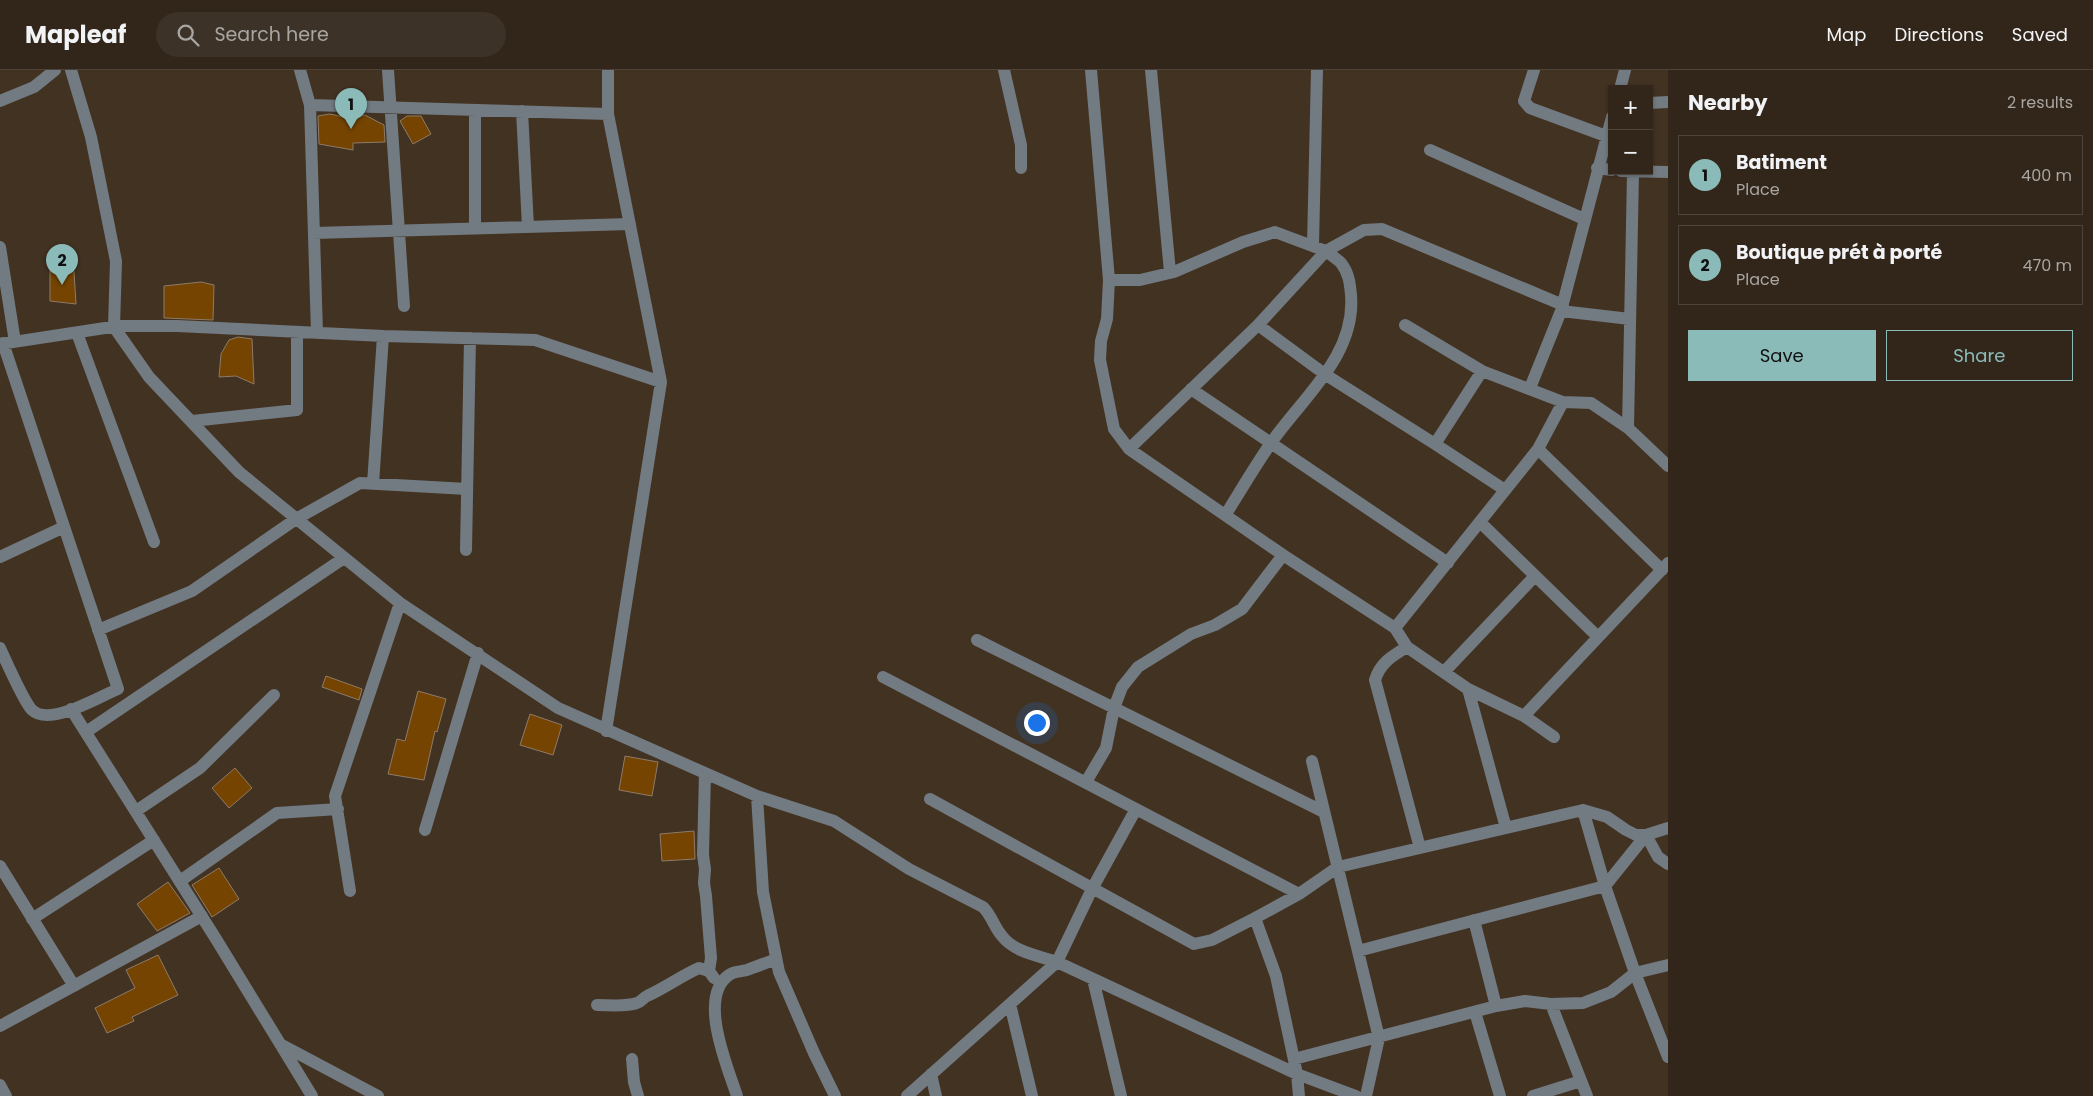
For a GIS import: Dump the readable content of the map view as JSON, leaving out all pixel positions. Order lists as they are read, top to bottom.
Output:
{
  "page": {
    "header": "Mapleaf",
    "search": "Search here",
    "nav": ["Map", "Directions", "Saved"],
    "heading": ["Nearby", "2 results"],
    "map_buttons": ["+", "−"],
    "pins": ["1", "2"],
    "list": [
      {
        "mark": "1",
        "name": "Batiment",
        "note": "Place",
        "value": "400 m"
      },
      {
        "mark": "2",
        "name": "Boutique prét à porté",
        "note": "Place",
        "value": "470 m"
      }
    ],
    "buttons": ["Save", "Share"]
  }
}
